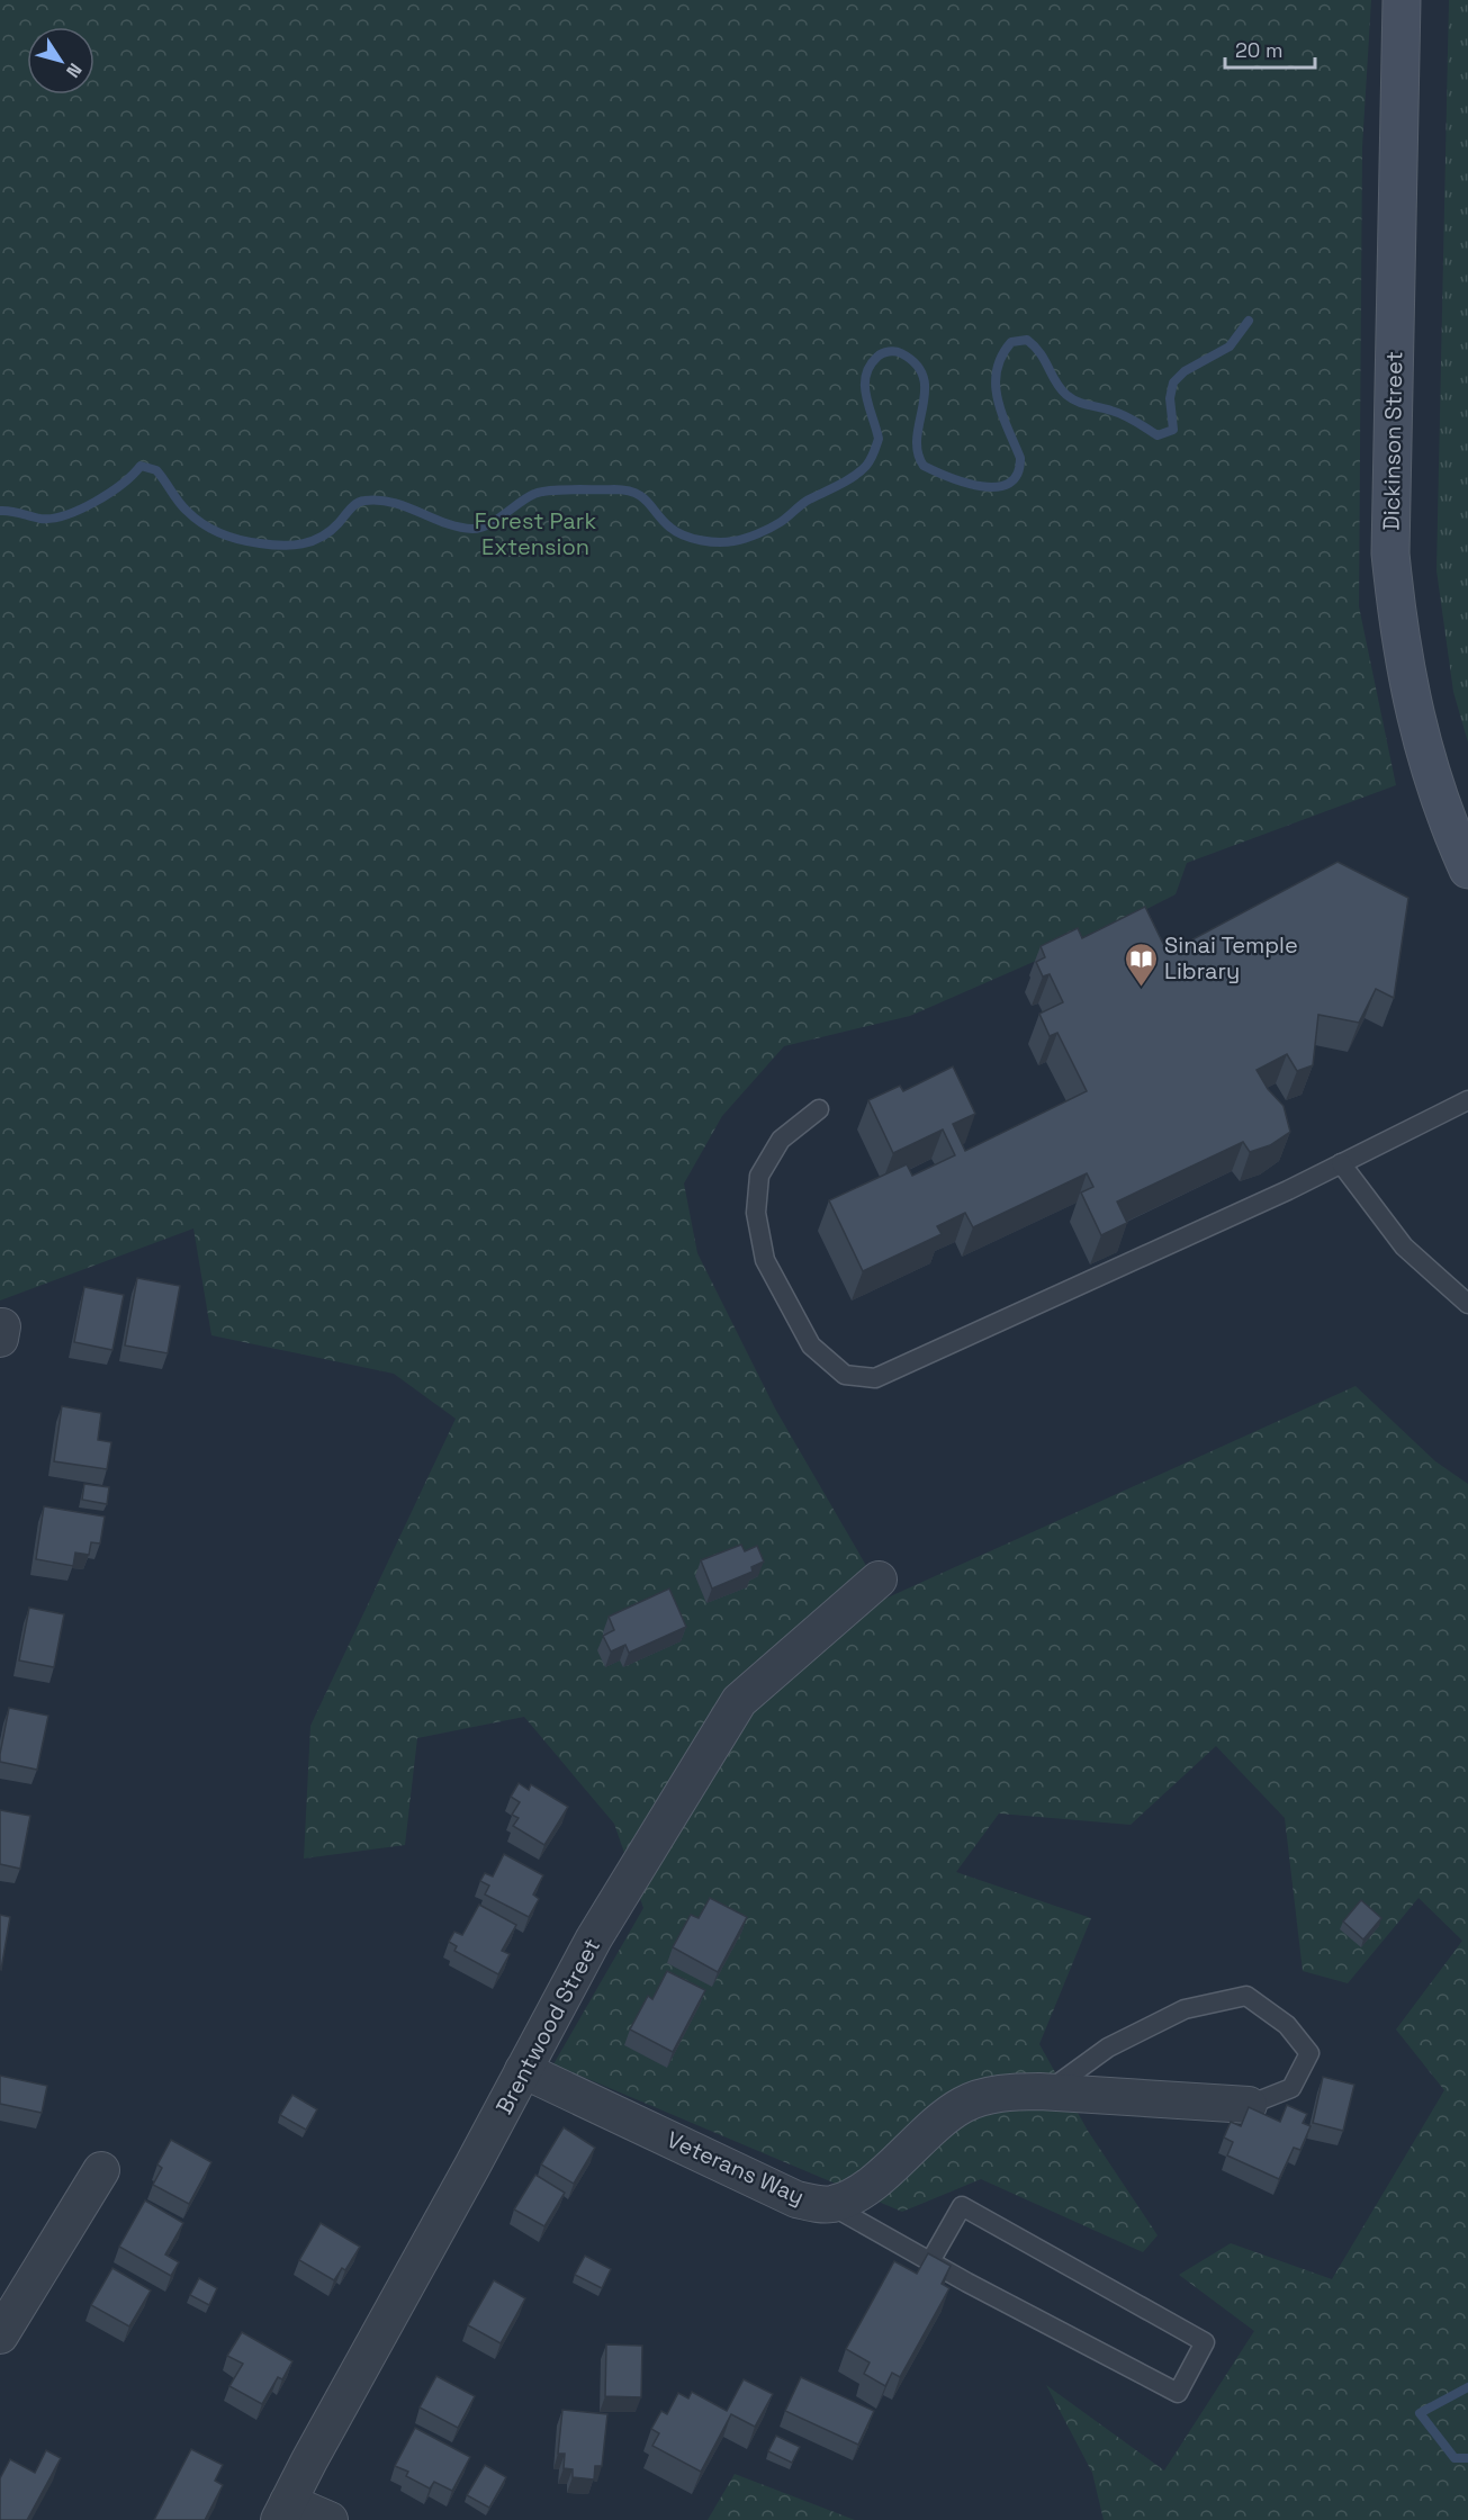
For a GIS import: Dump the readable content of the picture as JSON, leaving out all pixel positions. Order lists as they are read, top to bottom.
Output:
{
  "streets": {
    "main road": ["Dickinson Street"],
    "street": ["Brentwood Street", "Veterans Way"]
  },
  "crossings": [
    ["Brentwood Street", "Veterans Way"]
  ],
  "parks": ["Forest Park Extension"],
  "places": {
    "library": ["Sinai Temple Library"]
  },
  "scale_bar": "20 m",
  "north": "bottom right"
}
